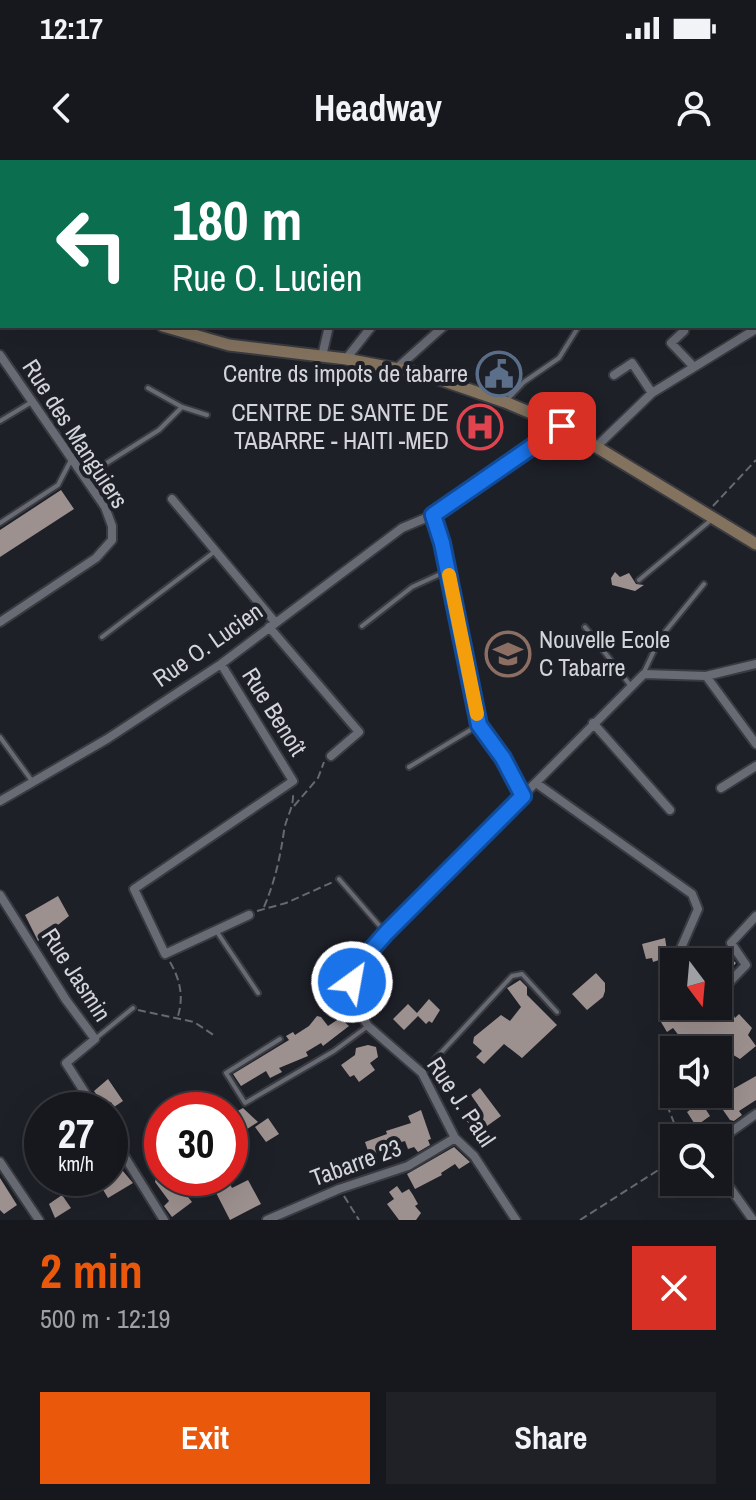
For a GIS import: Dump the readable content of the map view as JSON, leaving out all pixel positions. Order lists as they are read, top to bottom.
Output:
{
  "streets": {
    "street": [
      "Rue des Manguiers",
      "Rue O. Lucien",
      "Rue Benoît",
      "Rue Jasmin",
      "Rue J. Paul",
      "Tabarre 23"
    ]
  },
  "crossings": [
    ["Rue O. Lucien", "Rue Benoît"],
    ["Rue J. Paul", "Tabarre 23"]
  ],
  "places": {
    "public building": ["Centre ds impots de tabarre"],
    "hospital": ["CENTRE DE SANTE DE TABARRE - HAITI -MED"],
    "school or university": ["Nouvelle Ecole C Tabarre"]
  },
  "north": "bottom",
  "page": {
    "status": "12:17",
    "header": "Headway",
    "turn": ["180 m", "Rue O. Lucien"],
    "speed": "27 km/h",
    "limit": "30",
    "heading": ["2 min", "500 m · 12:19"],
    "buttons": ["Exit", "Share"]
  }
}
